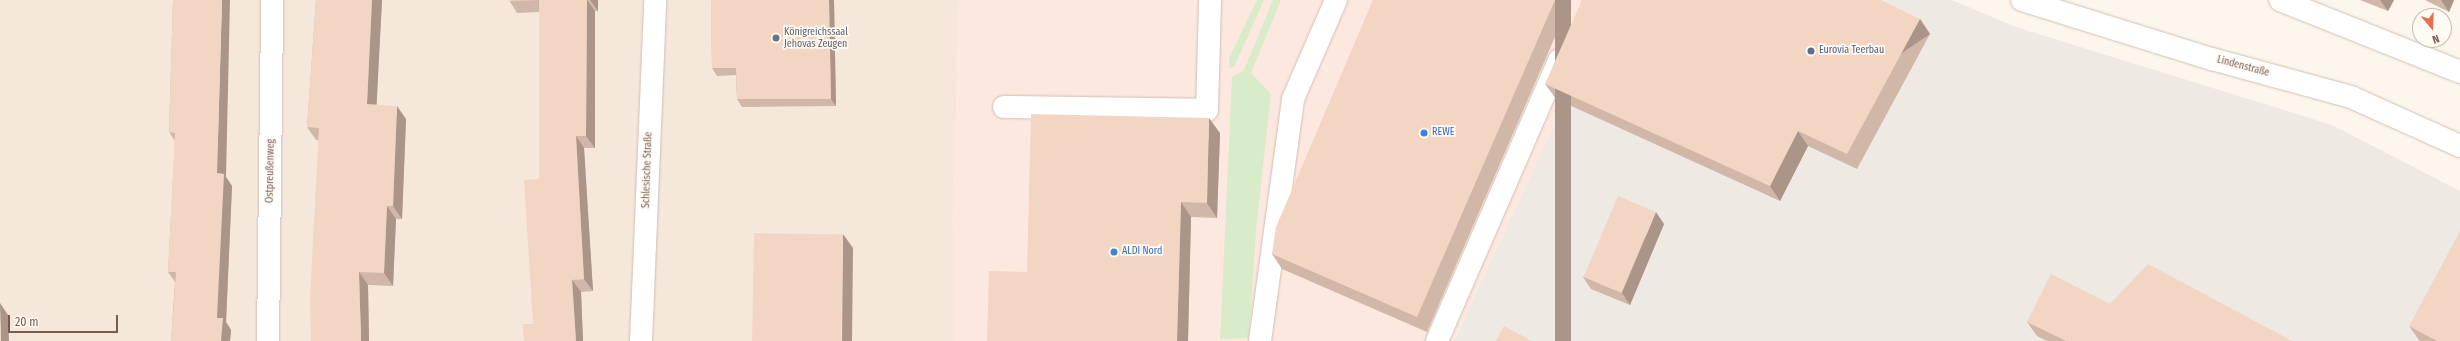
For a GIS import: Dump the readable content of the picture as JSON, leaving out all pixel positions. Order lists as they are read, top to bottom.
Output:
{
  "streets": {
    "street": ["Lindenstraße", "Schlesische Straße", "Ostpreußenweg"]
  },
  "places": [
    "Königreichssaal Jehovas Zeugen",
    "Eurovia Teerbau",
    "REWE",
    "ALDI Nord"
  ],
  "scale_bar": "20 m",
  "north": "bottom"
}
